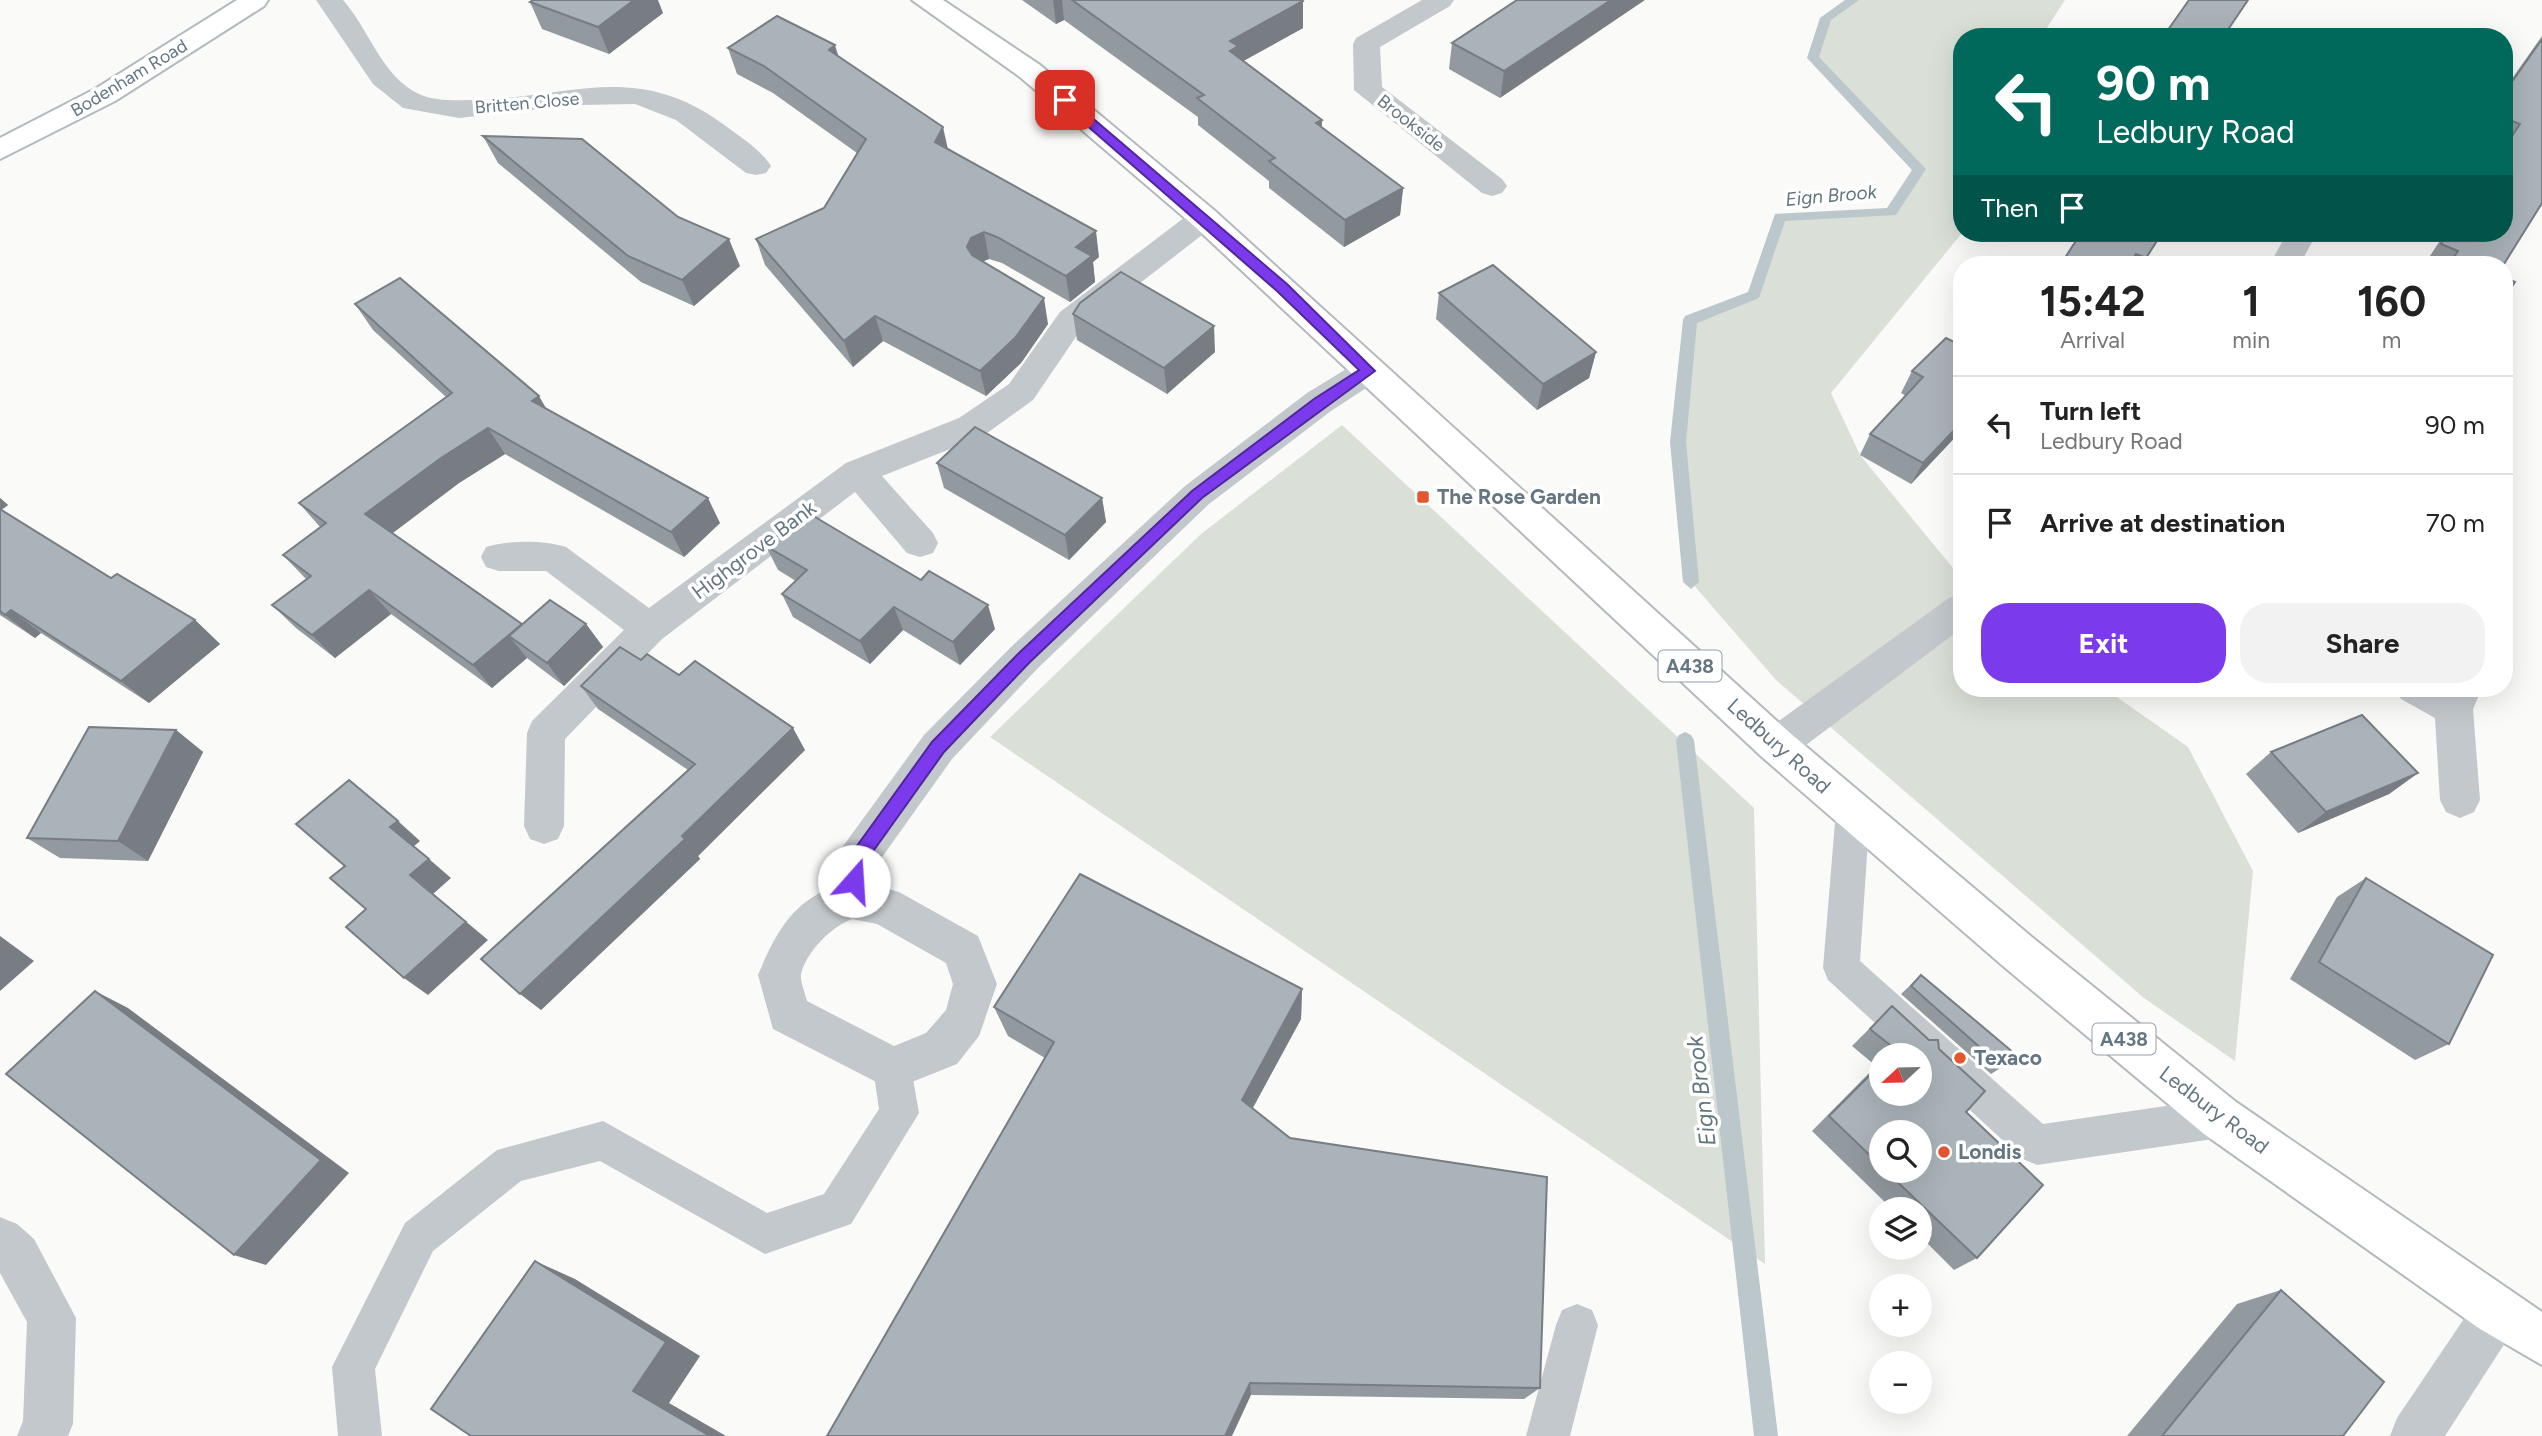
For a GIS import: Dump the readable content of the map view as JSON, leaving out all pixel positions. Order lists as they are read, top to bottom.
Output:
{
  "streets": {
    "main road": ["Bodenham Road", "A438", "Ledbury Road"],
    "street": ["Britten Close", "Brookside", "Highgrove Bank"]
  },
  "crossings": [
    ["Highgrove Bank", "Ledbury Road"]
  ],
  "water": ["Eign Brook"],
  "places": {
    "transit": ["The Rose Garden"],
    "other": ["Texaco", "Londis"]
  },
  "north": "left",
  "page": {
    "turn": ["90 m", "Ledbury Road"],
    "then": "Then",
    "eta": [
      "15:42",
      "Arrival",
      "1",
      "min",
      "160",
      "m"
    ],
    "list": [
      {
        "name": "Turn left",
        "note": "Ledbury Road",
        "value": "90 m"
      },
      {
        "name": "Arrive at destination",
        "value": "70 m"
      }
    ],
    "buttons": ["Exit", "Share"],
    "map_buttons": ["+", "−"]
  }
}
